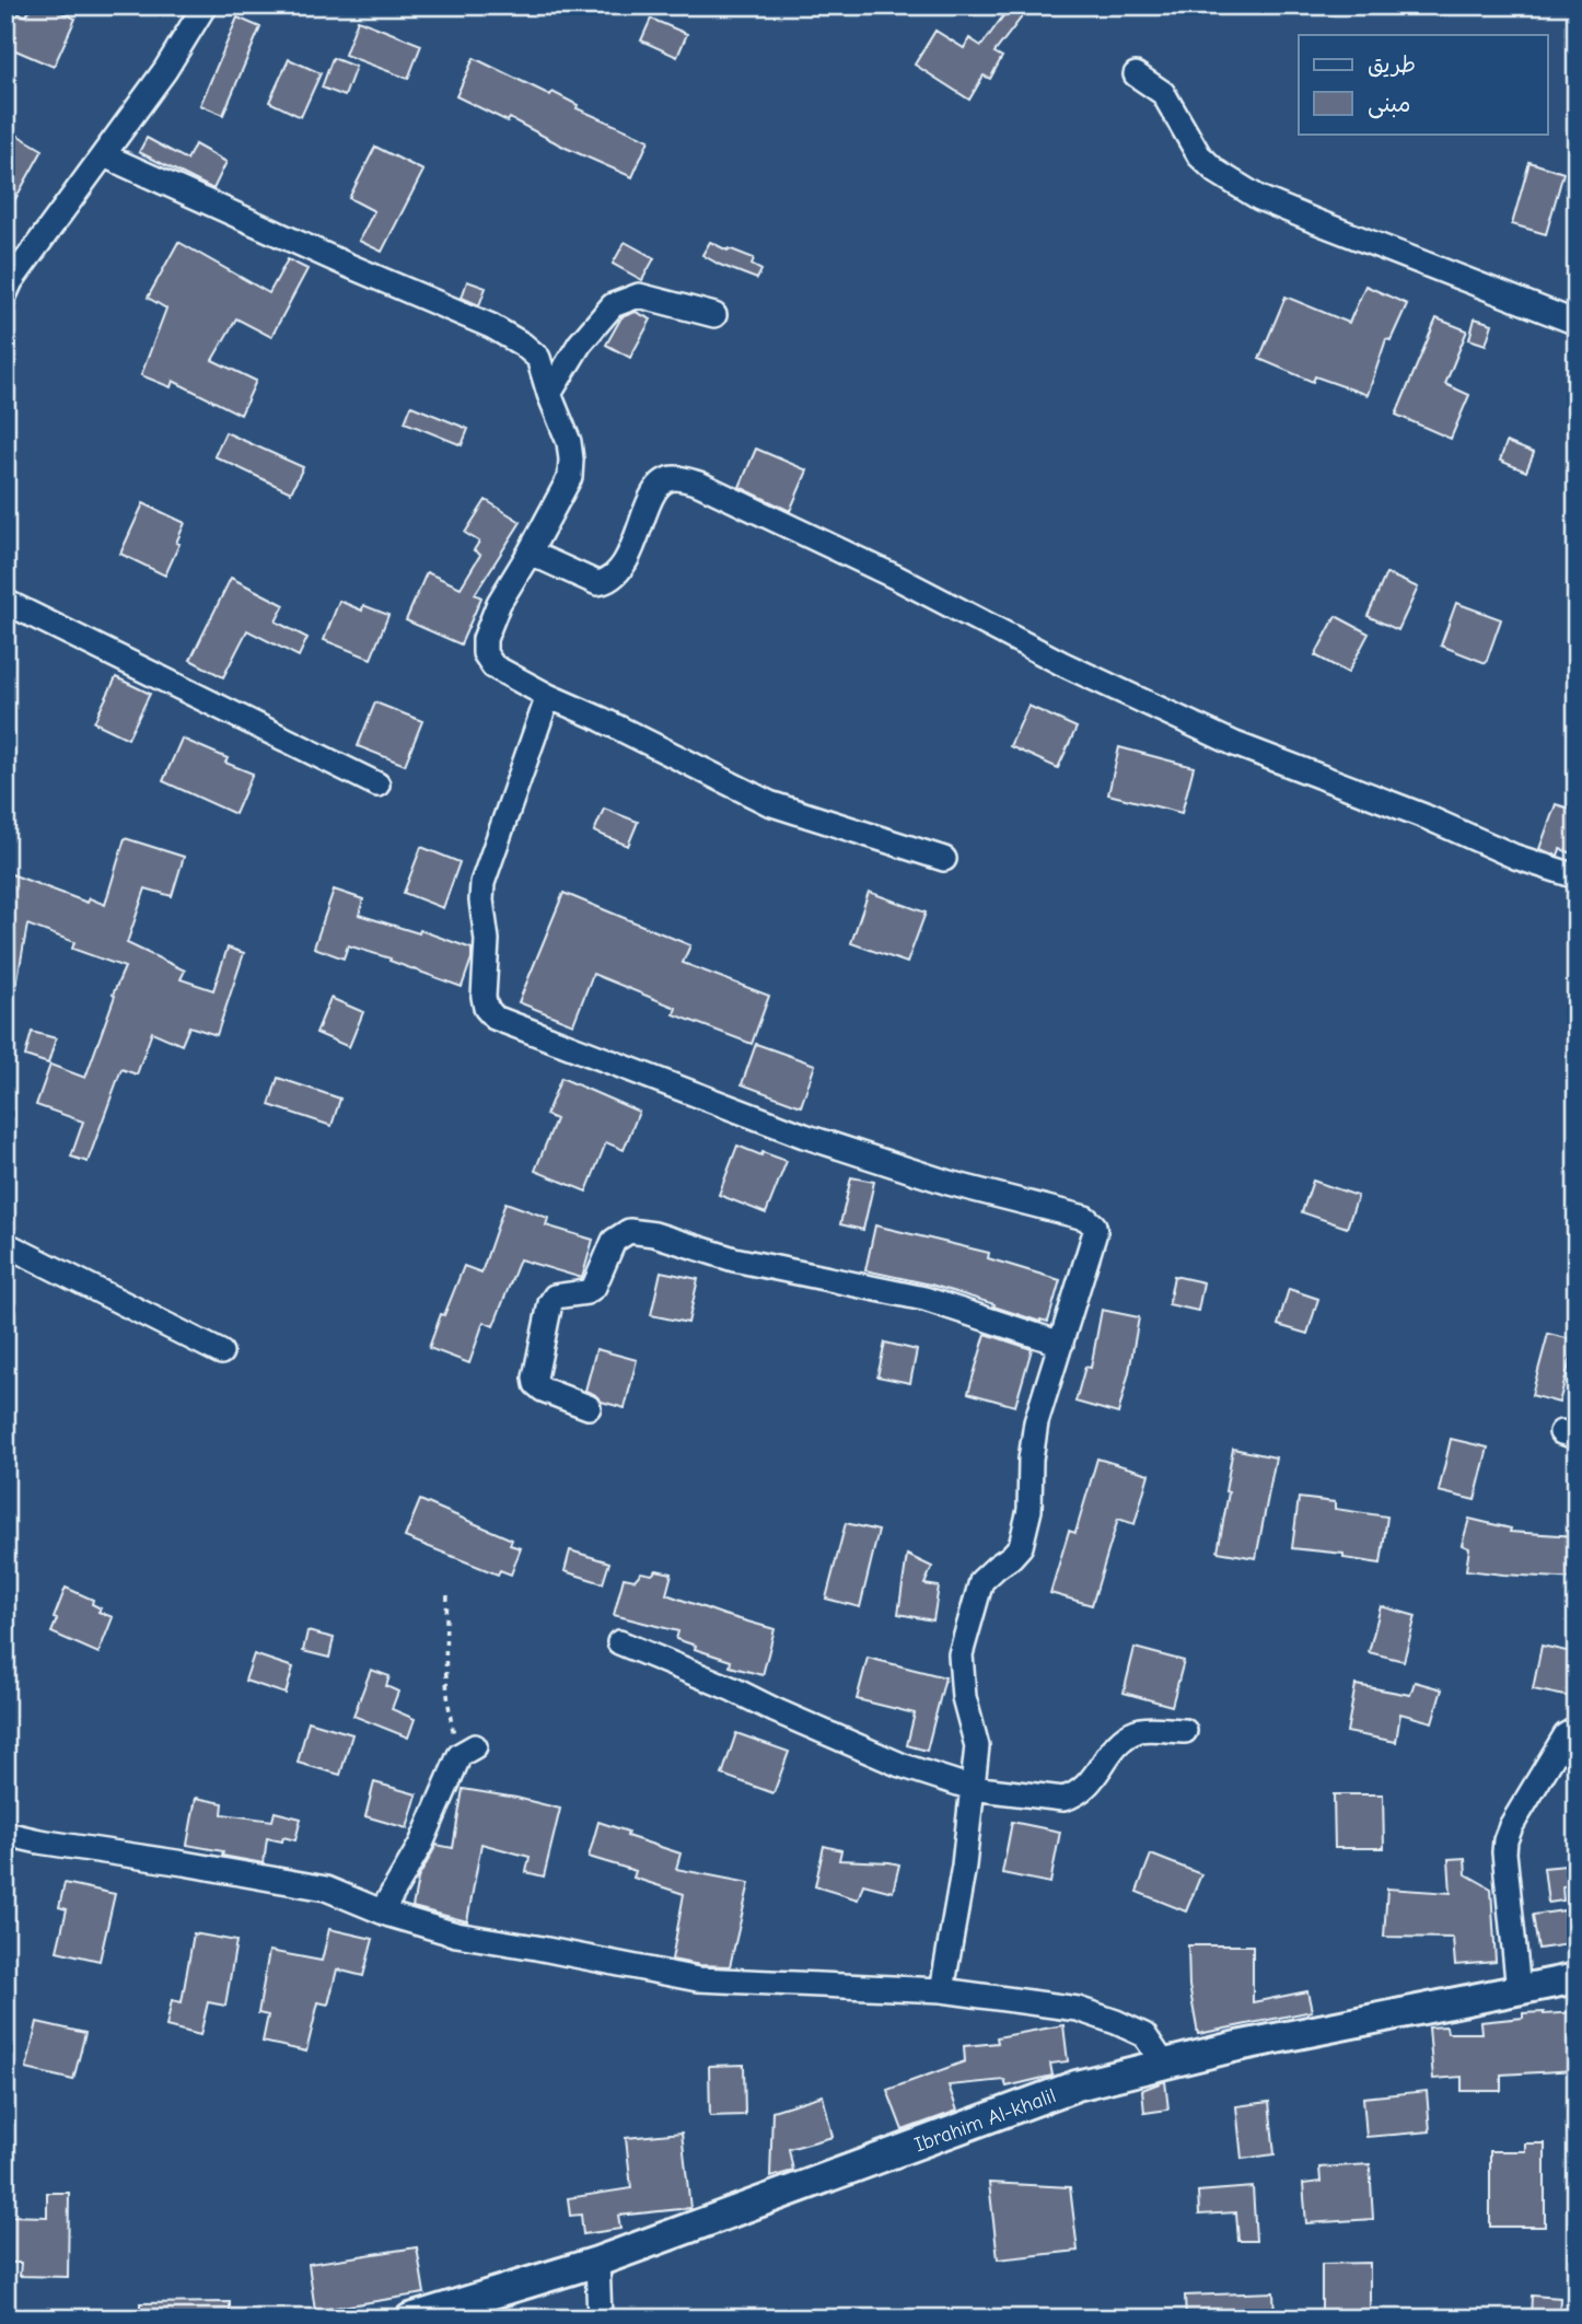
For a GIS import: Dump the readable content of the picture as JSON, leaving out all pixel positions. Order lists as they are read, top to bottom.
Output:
{
  "streets": {
    "street": ["Ibrahim Al-khalil"]
  },
  "legend": ["طريق", "مبنى"]
}
